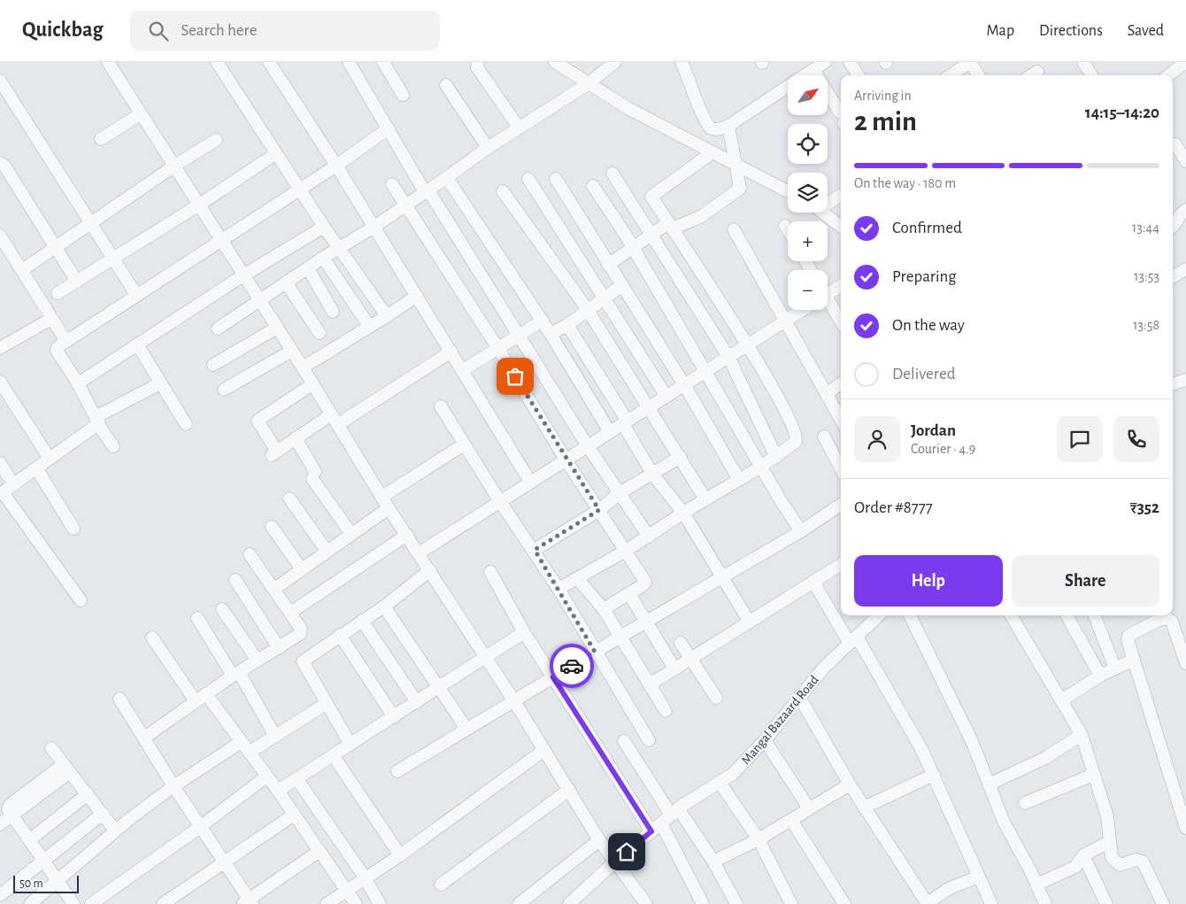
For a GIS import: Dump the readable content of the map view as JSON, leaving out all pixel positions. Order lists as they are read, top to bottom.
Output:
{
  "streets": {
    "street": ["Mangal Bazaard Road"]
  },
  "scale_bar": "50 m",
  "north": "top right",
  "page": {
    "header": "Quickbag",
    "search": "Search here",
    "nav": ["Map", "Directions", "Saved"],
    "map_buttons": ["+", "−"],
    "heading": ["2 min", "Arriving in", "14:15–14:20"],
    "panel": [
      "Jordan",
      "Courier · 4.9",
      "Order #8777",
      "₹352"
    ],
    "bar": "On the way · 180 m",
    "list": [
      ["Confirmed", "13:44"],
      ["Preparing", "13:53"],
      ["On the way", "13:58"],
      "Delivered"
    ],
    "buttons": ["Help", "Share"],
    "scale": "50 m"
  }
}
